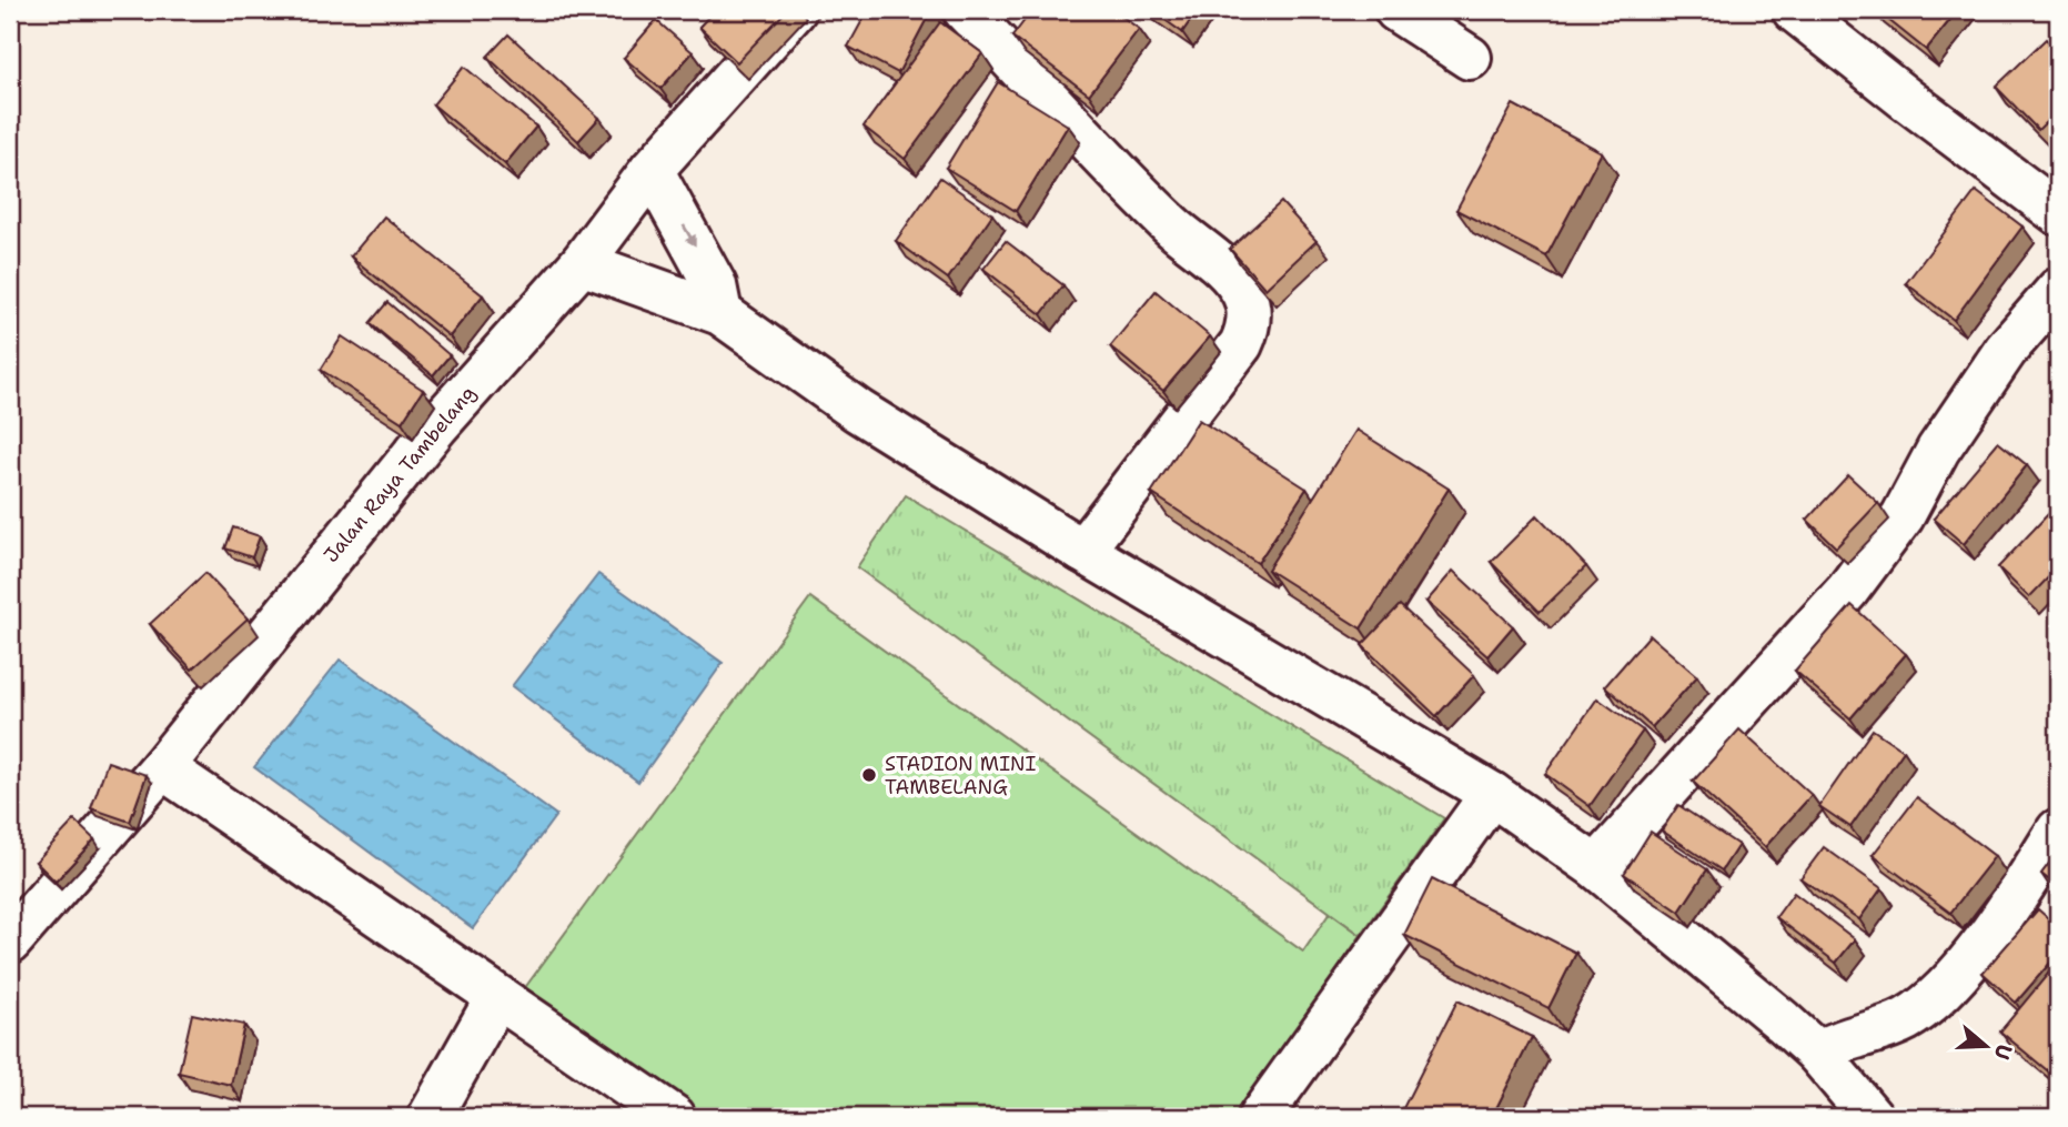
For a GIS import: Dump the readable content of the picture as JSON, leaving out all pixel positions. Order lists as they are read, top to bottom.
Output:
{
  "streets": {
    "street": ["Jalan Raya Tambelang"]
  },
  "places": ["STADION MINI TAMBELANG"],
  "north": "right"
}
